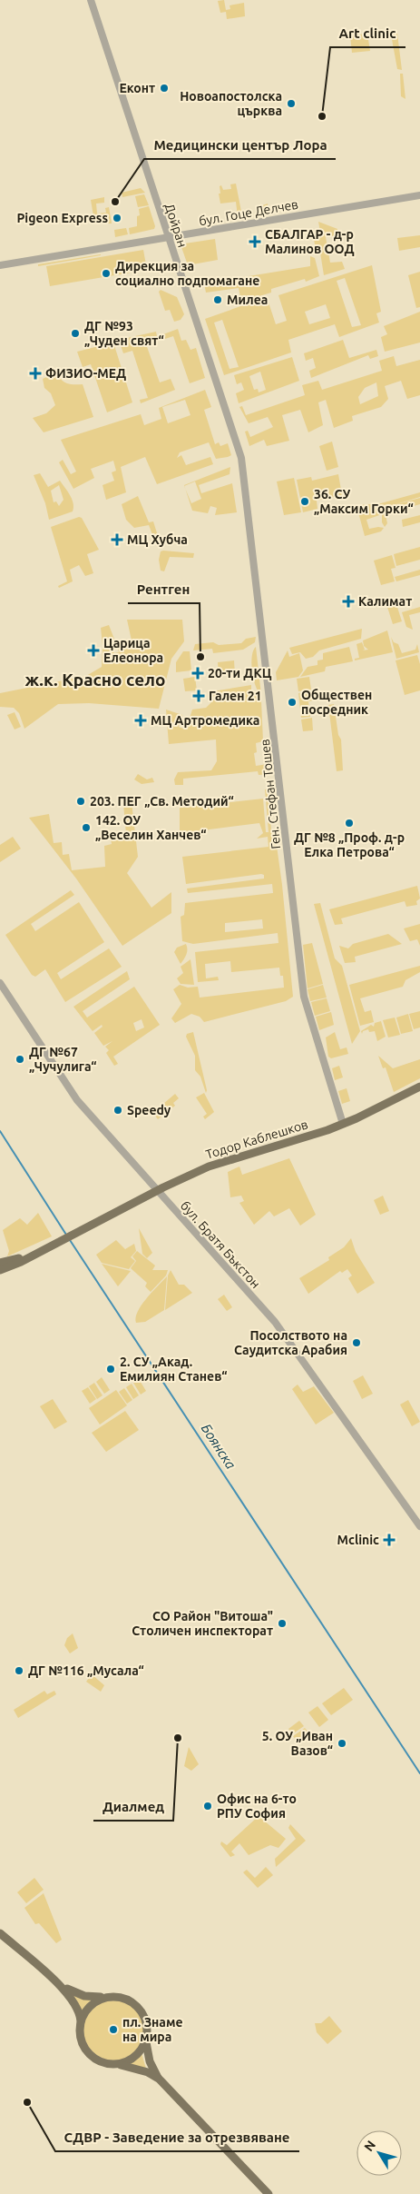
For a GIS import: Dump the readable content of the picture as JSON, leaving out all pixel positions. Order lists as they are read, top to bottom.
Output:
{
  "streets": {
    "main road": ["Тодор Каблешков"],
    "street": [
      "бул. Гоце Делчев",
      "Дойран",
      "Ген. Стефан Тошев",
      "бул. Братя Бъкстон"
    ]
  },
  "crossings": [
    ["бул. Гоце Делчев", "Дойран"],
    ["Дойран", "Ген. Стефан Тошев"],
    ["Ген. Стефан Тошев", "Тодор Каблешков"],
    ["Тодор Каблешков", "бул. Братя Бъкстон"]
  ],
  "districts": ["ж.к. Красно село"],
  "water": ["Боянска"],
  "places": {
    "other": [
      "Еконт",
      "Новоапостолска църква",
      "Art clinic",
      "Медицински център Лора",
      "Pigeon Express",
      "Дирекция за социално подпомагане",
      "Милеа",
      "ДГ №93 „Чуден свят“",
      "36. СУ „Максим Горки“",
      "Рентген",
      "Обществен посредник",
      "203. ПЕГ „Св. Методий“",
      "ДГ №8 „Проф. д-р Елка Петрова“",
      "142. ОУ „Веселин Ханчев“",
      "ДГ №67 „Чучулига“",
      "Speedy",
      "Посолството на Саудитска Арабия",
      "2. СУ „Акад. Емилиян Станев“",
      "СО Район \"Витоша\" Столичен инспекторат",
      "ДГ №116 „Мусала“",
      "Диалмед",
      "5. ОУ „Иван Вазов“",
      "Офис на 6-то РПУ София",
      "пл. Знаме на мира",
      "СДВР - Заведение за отрезвяване"
    ],
    "health": [
      "СБАЛГАР - д-р Малинов ООД",
      "ФИЗИО-МЕД",
      "МЦ Хубча",
      "Калимат",
      "Царица Елеонора",
      "20-ти ДКЦ",
      "Гален 21",
      "МЦ Артромедика",
      "Mclinic"
    ]
  },
  "north": "top left"
}
